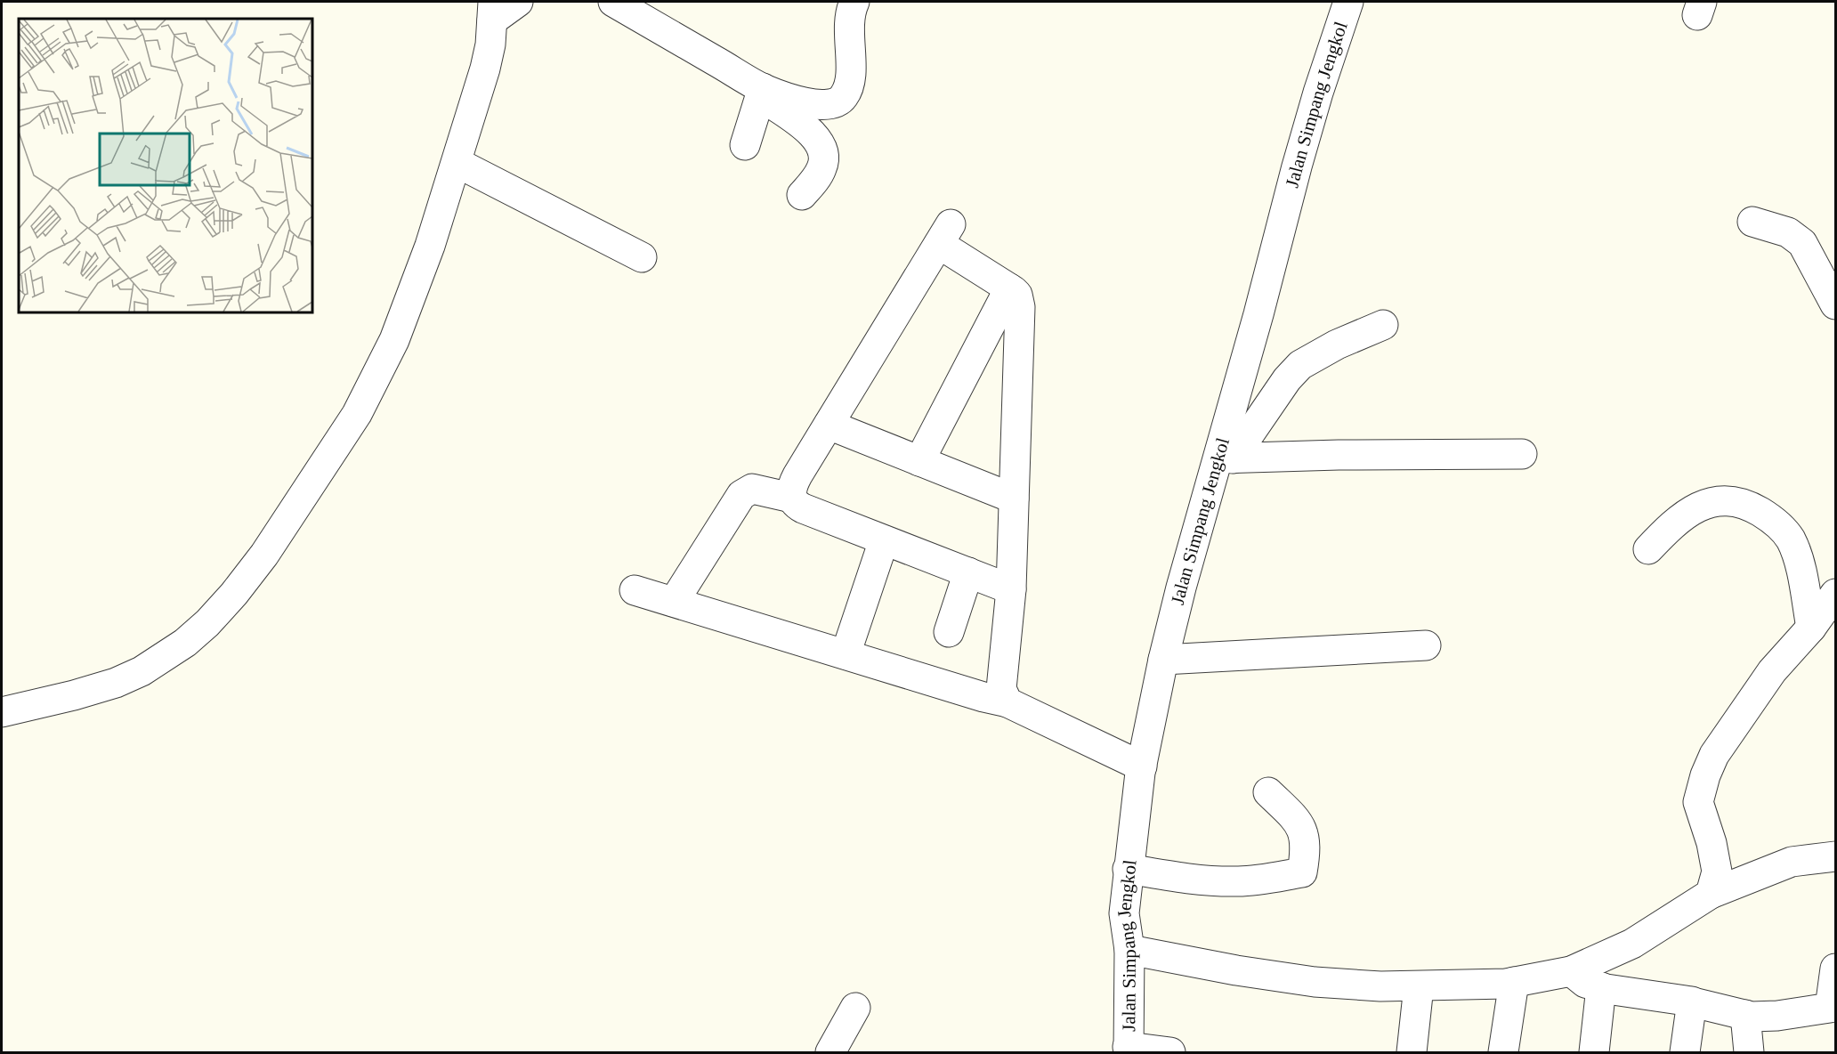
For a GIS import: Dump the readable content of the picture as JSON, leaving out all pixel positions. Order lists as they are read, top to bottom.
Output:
{
  "streets": {
    "street": ["Jalan Simpang Jengkol"]
  }
}
